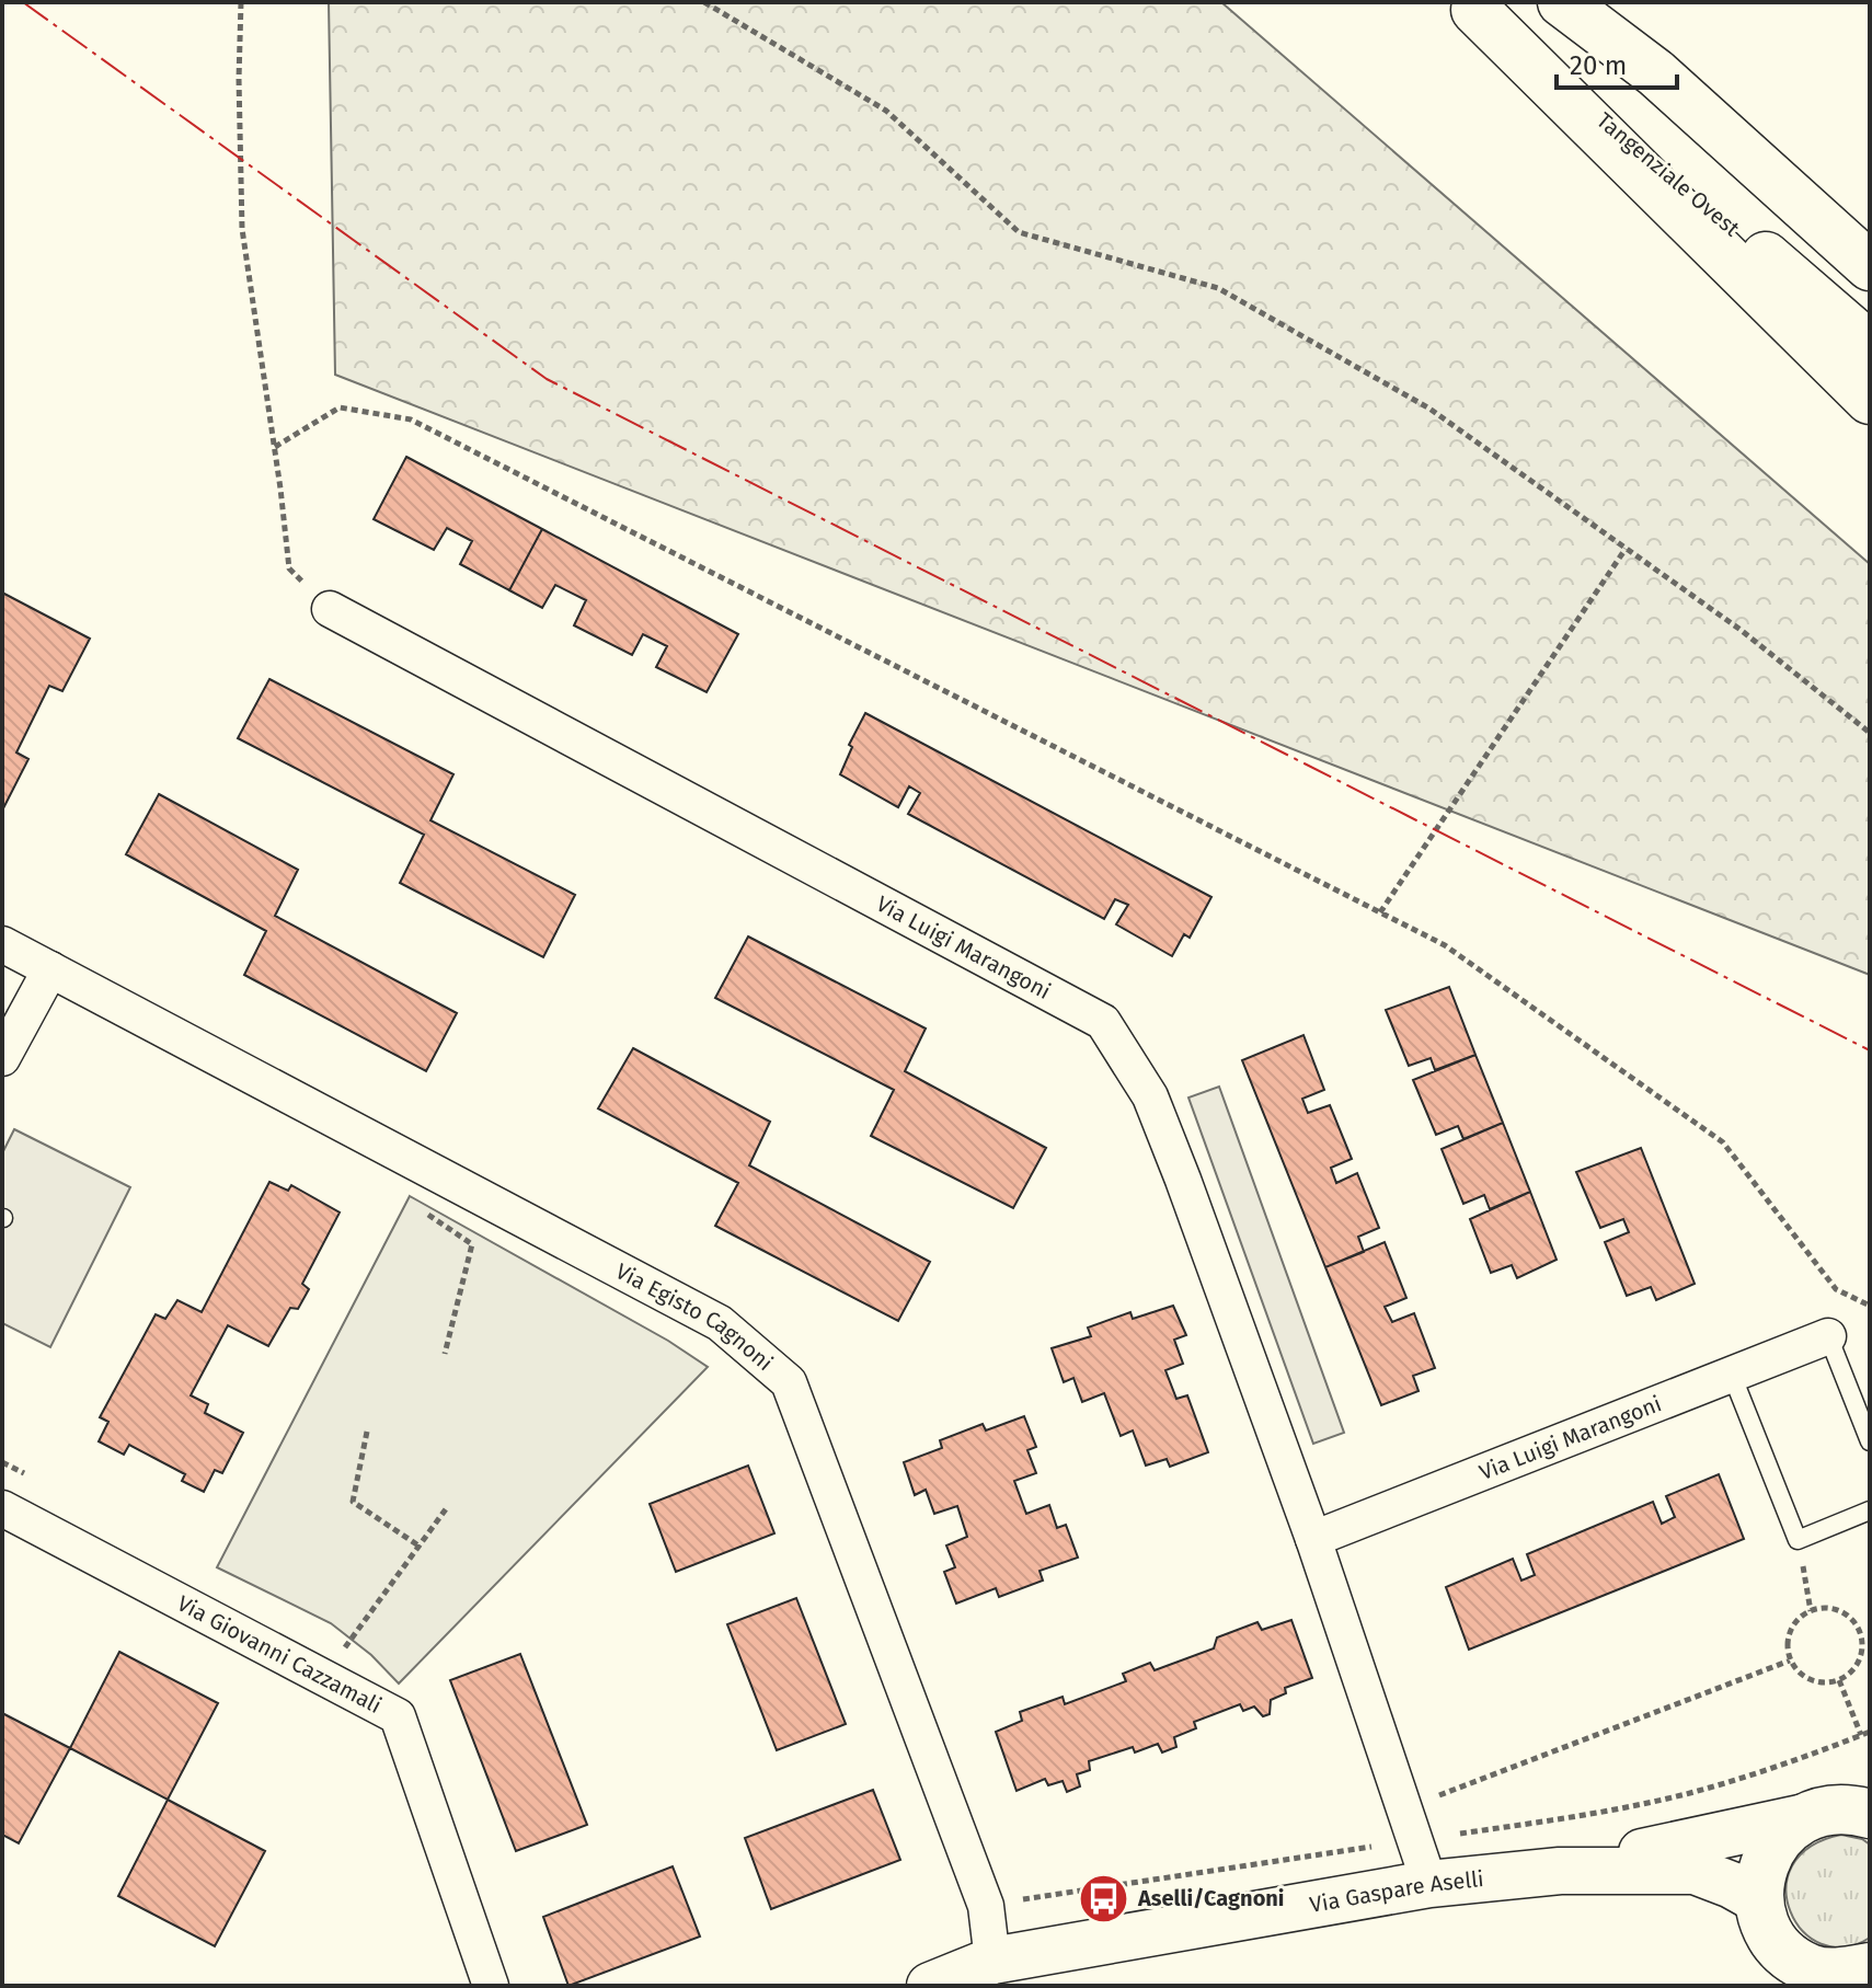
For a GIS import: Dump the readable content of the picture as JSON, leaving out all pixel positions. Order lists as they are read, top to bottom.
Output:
{
  "streets": {
    "main road": ["Tangenziale Ovest"],
    "street": [
      "Via Luigi Marangoni",
      "Via Egisto Cagnoni",
      "Via Giovanni Cazzamali",
      "Via Gaspare Aselli"
    ]
  },
  "crossings": [
    ["Via Luigi Marangoni", "Via Gaspare Aselli"],
    ["Via Egisto Cagnoni", "Via Gaspare Aselli"]
  ],
  "places": {
    "bus stop": ["Aselli/Cagnoni"]
  },
  "scale_bar": "20 m"
}
